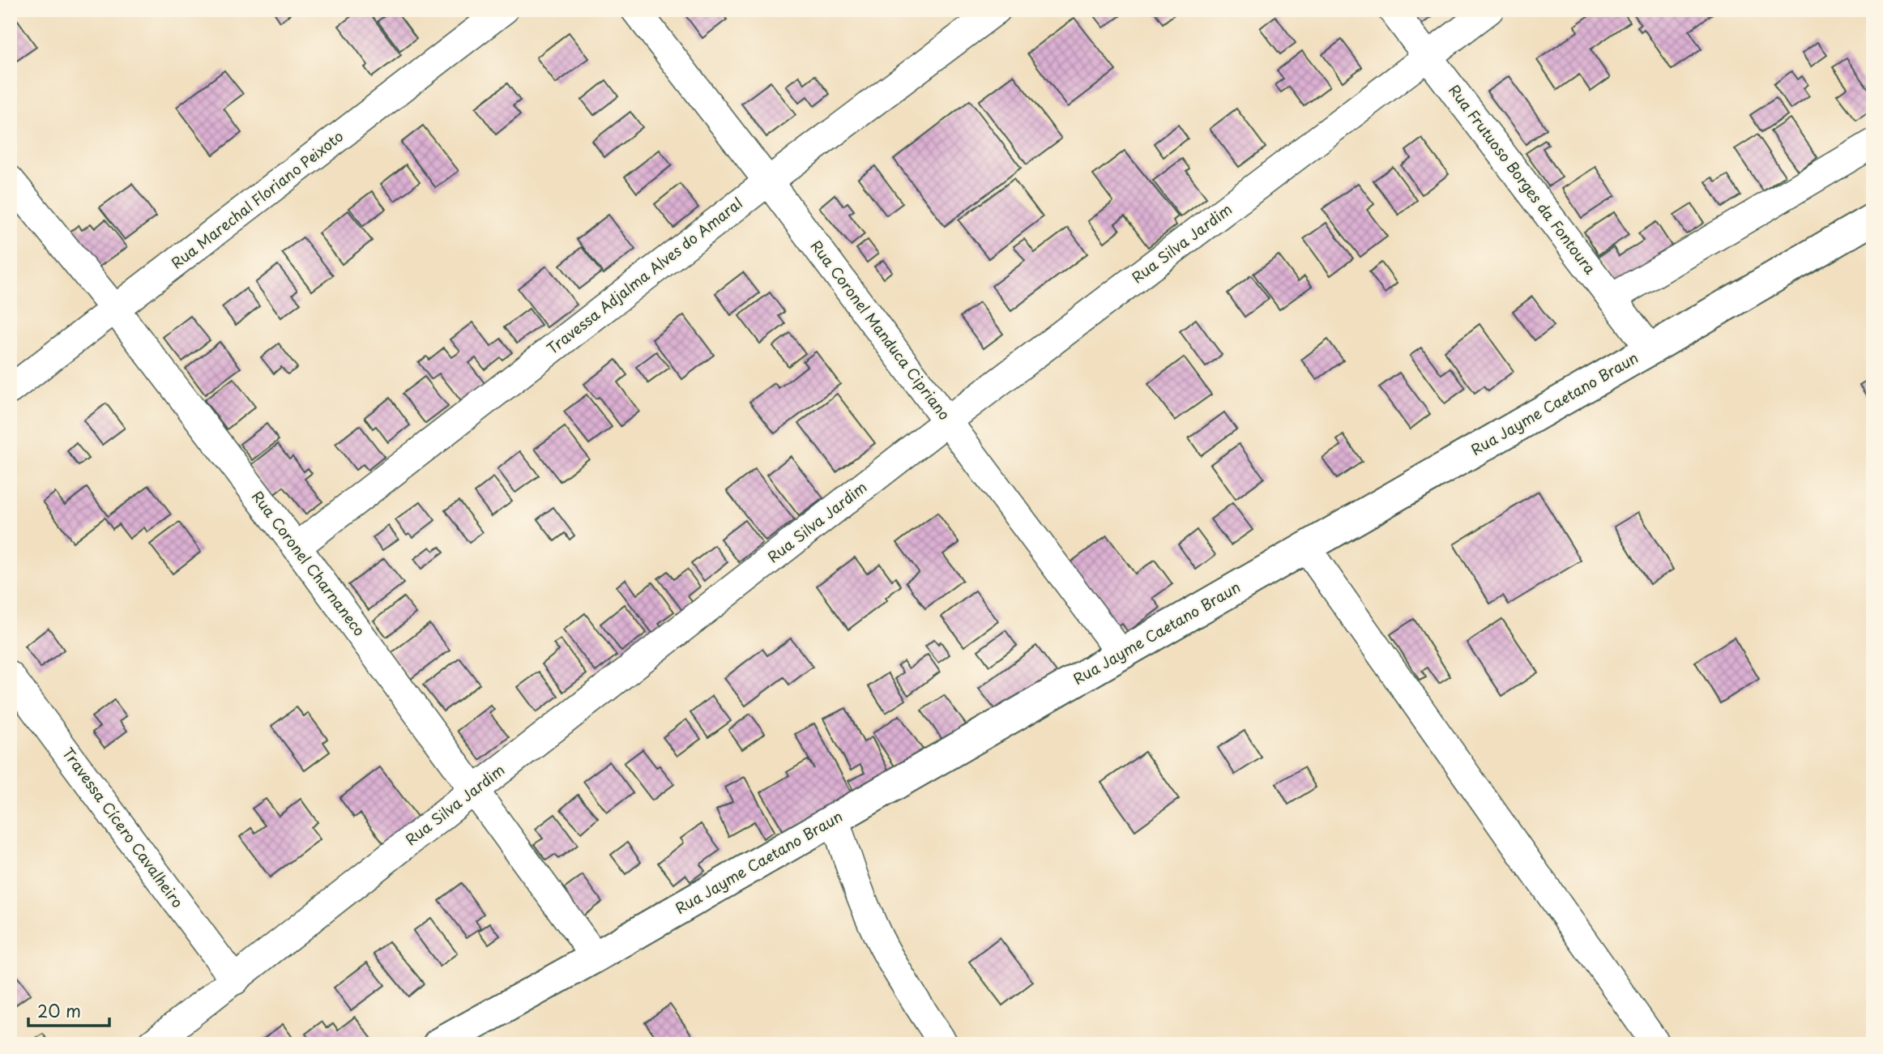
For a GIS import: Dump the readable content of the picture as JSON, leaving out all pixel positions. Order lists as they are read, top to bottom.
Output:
{
  "streets": {
    "street": [
      "Rua Frutuoso Borges da Fontoura",
      "Rua Marechal Floriano Peixoto",
      "Rua Silva Jardim",
      "Travessa Adjalma Alves do Amaral",
      "Rua Coronel Manduca Cipriano",
      "Rua Jayme Caetano Braun",
      "Rua Coronel Charnaneco",
      "Travessa Cícero Cavalheiro"
    ]
  },
  "crossings": [
    ["Rua Frutuoso Borges da Fontoura", "Rua Silva Jardim"],
    ["Rua Frutuoso Borges da Fontoura", "Rua Jayme Caetano Braun"],
    ["Rua Marechal Floriano Peixoto", "Rua Coronel Charnaneco"],
    ["Rua Silva Jardim", "Rua Coronel Manduca Cipriano"],
    ["Rua Silva Jardim", "Rua Coronel Charnaneco"],
    ["Rua Silva Jardim", "Travessa Cícero Cavalheiro"],
    ["Travessa Adjalma Alves do Amaral", "Rua Coronel Manduca Cipriano"],
    ["Travessa Adjalma Alves do Amaral", "Rua Coronel Charnaneco"],
    ["Rua Coronel Manduca Cipriano", "Rua Jayme Caetano Braun"],
    ["Rua Jayme Caetano Braun", "Rua Coronel Charnaneco"]
  ],
  "scale_bar": "20 m"
}
